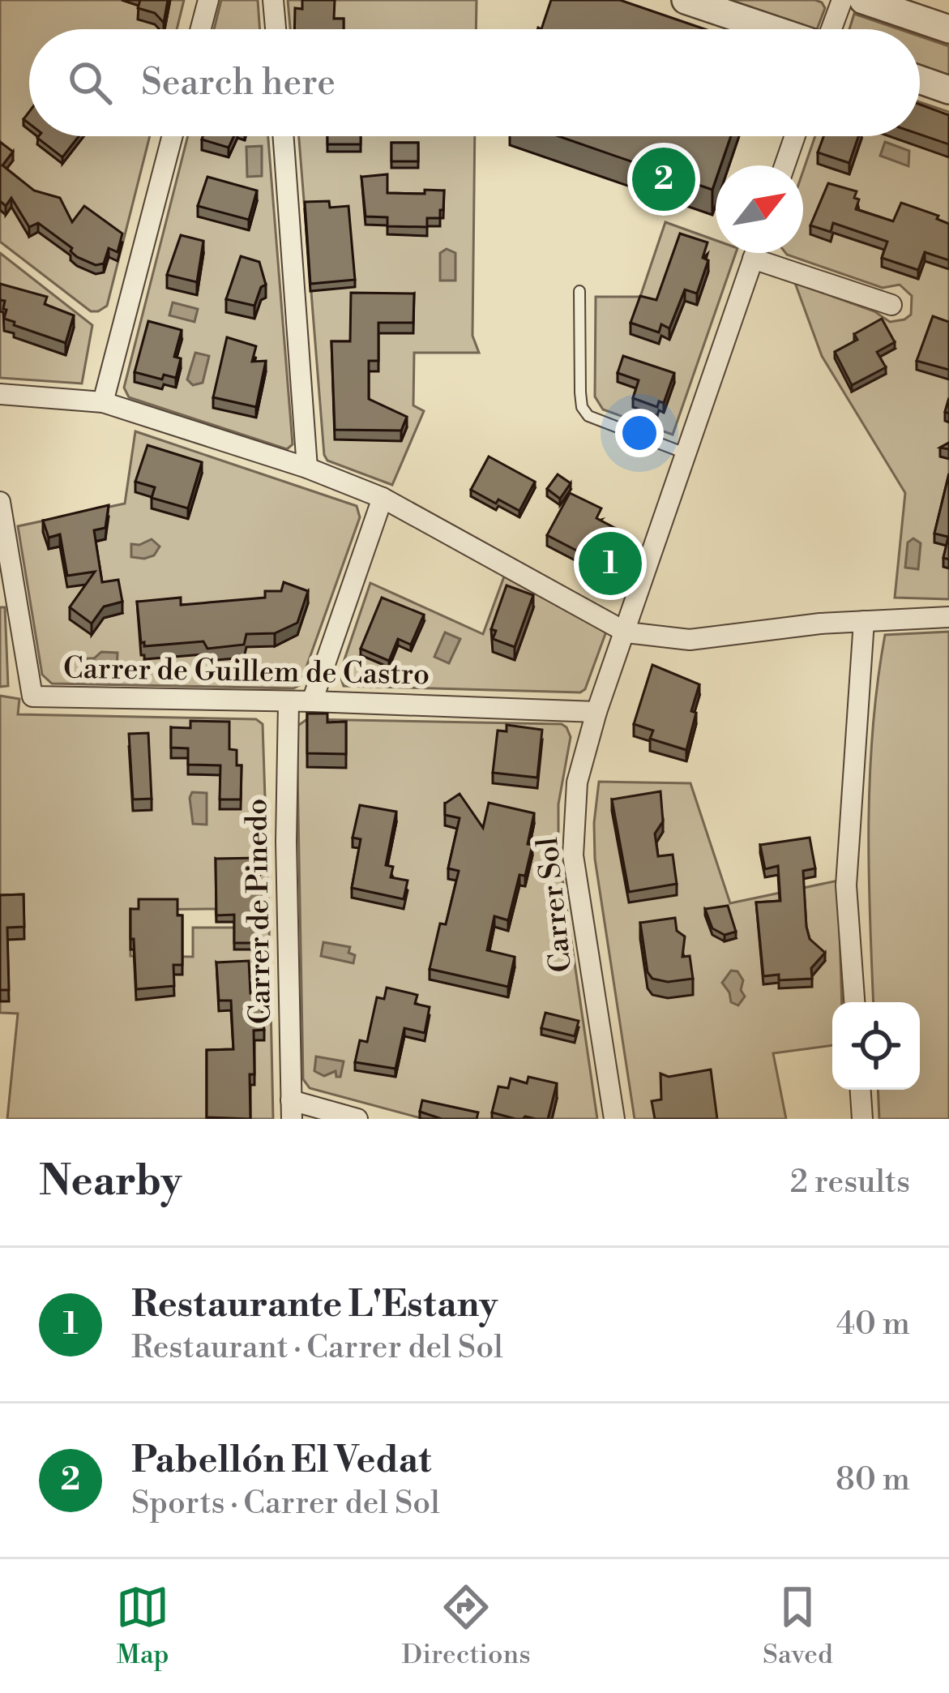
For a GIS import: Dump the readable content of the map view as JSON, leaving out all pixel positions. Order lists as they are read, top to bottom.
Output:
{
  "streets": {
    "street": ["Carrer de Guillem de Castro", "Carrer Sol", "Carrer de Pinedo"]
  },
  "crossings": [
    ["Carrer de Guillem de Castro", "Carrer Sol"],
    ["Carrer de Guillem de Castro", "Carrer de Pinedo"]
  ],
  "north": "top right",
  "page": {
    "search": "Search here",
    "pins": ["2", "1"],
    "heading": ["Nearby", "2 results"],
    "list": [
      {
        "mark": "1",
        "name": "Restaurante L'Estany",
        "note": "Restaurant · Carrer del Sol",
        "value": "40 m"
      },
      {
        "mark": "2",
        "name": "Pabellón El Vedat",
        "note": "Sports · Carrer del Sol",
        "value": "80 m"
      }
    ],
    "nav": ["Map", "Directions", "Saved"]
  }
}
